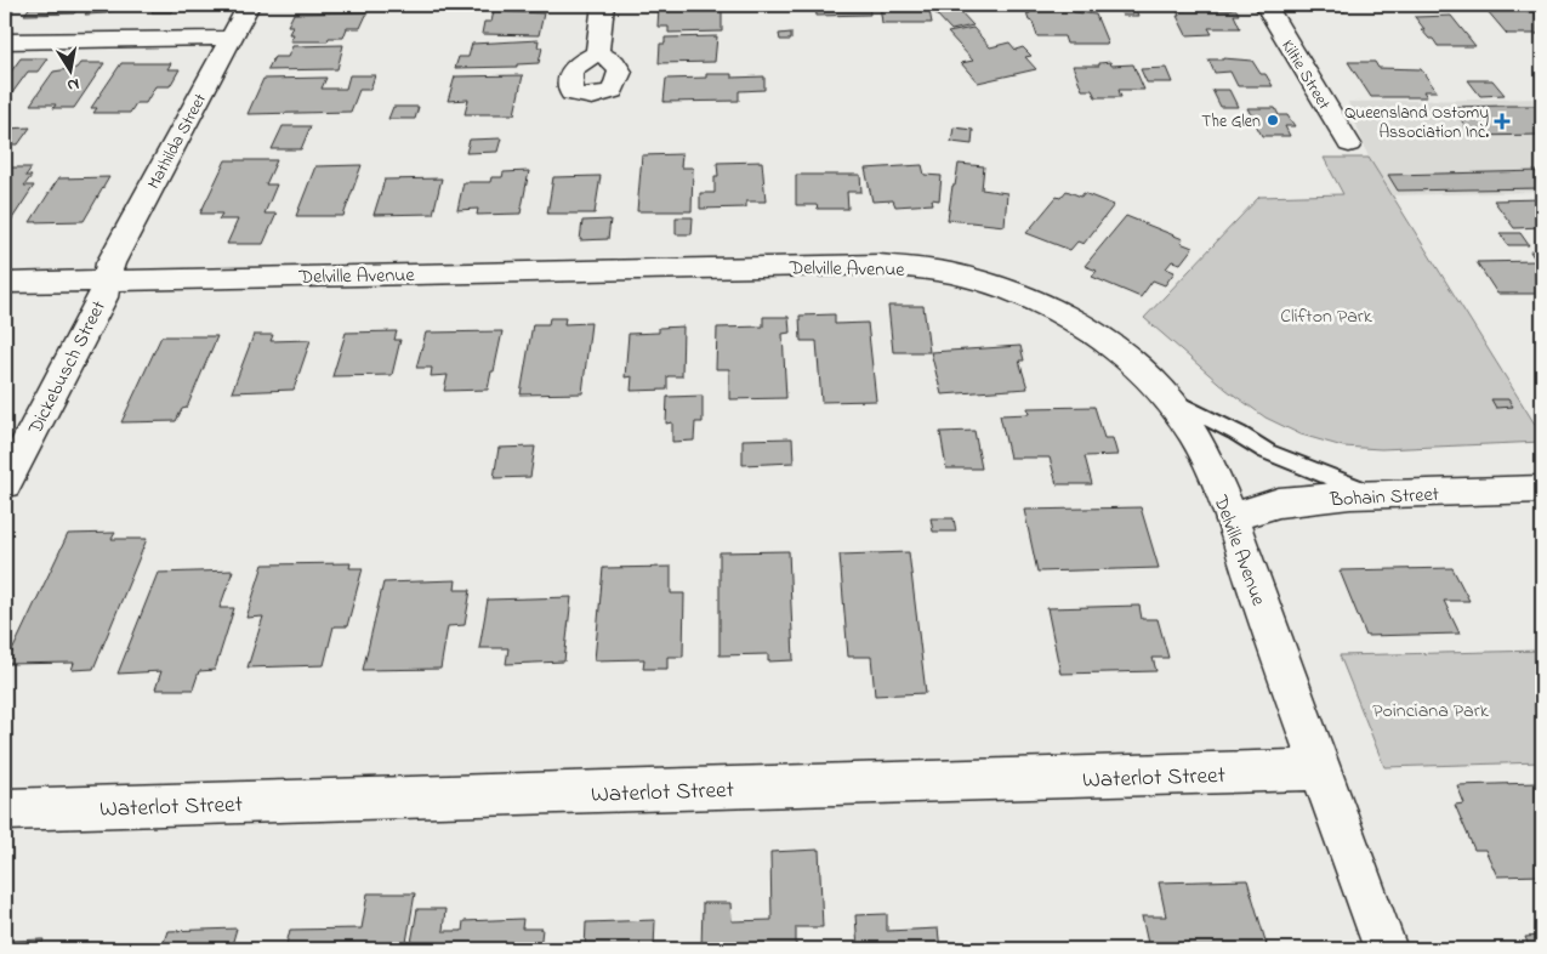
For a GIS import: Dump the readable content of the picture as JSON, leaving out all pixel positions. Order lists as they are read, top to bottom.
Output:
{
  "streets": {
    "street": [
      "Kiltie Street",
      "Mathilda Street",
      "Delville Avenue",
      "Dickebusch Street",
      "Bohain Street",
      "Waterlot Street"
    ]
  },
  "crossings": [
    ["Mathilda Street", "Delville Avenue"],
    ["Mathilda Street", "Dickebusch Street"],
    ["Delville Avenue", "Dickebusch Street"],
    ["Delville Avenue", "Bohain Street"],
    ["Delville Avenue", "Waterlot Street"]
  ],
  "parks": ["Clifton Park", "Poinciana Park"],
  "places": {
    "other": ["The Glen"],
    "health": ["Queensland Ostomy Association Inc."]
  },
  "north": "bottom"
}
